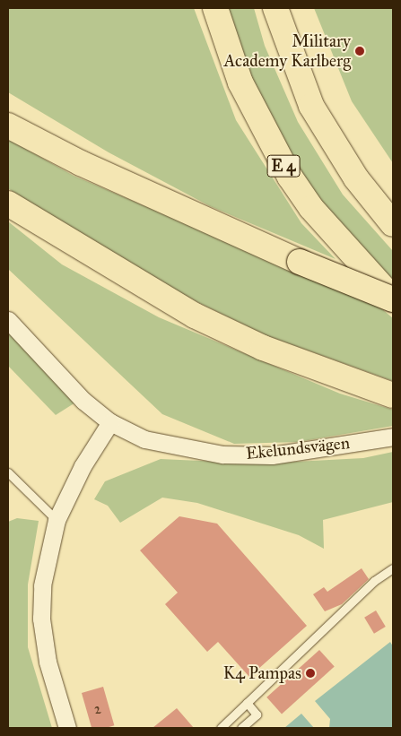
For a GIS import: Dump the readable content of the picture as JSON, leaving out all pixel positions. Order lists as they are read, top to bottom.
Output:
{
  "streets": {
    "highway": ["E 4"],
    "street": ["Ekelundsvägen"]
  },
  "places": ["Military Academy Karlberg", "K4 Pampas"],
  "house_numbers": ["2"]
}
